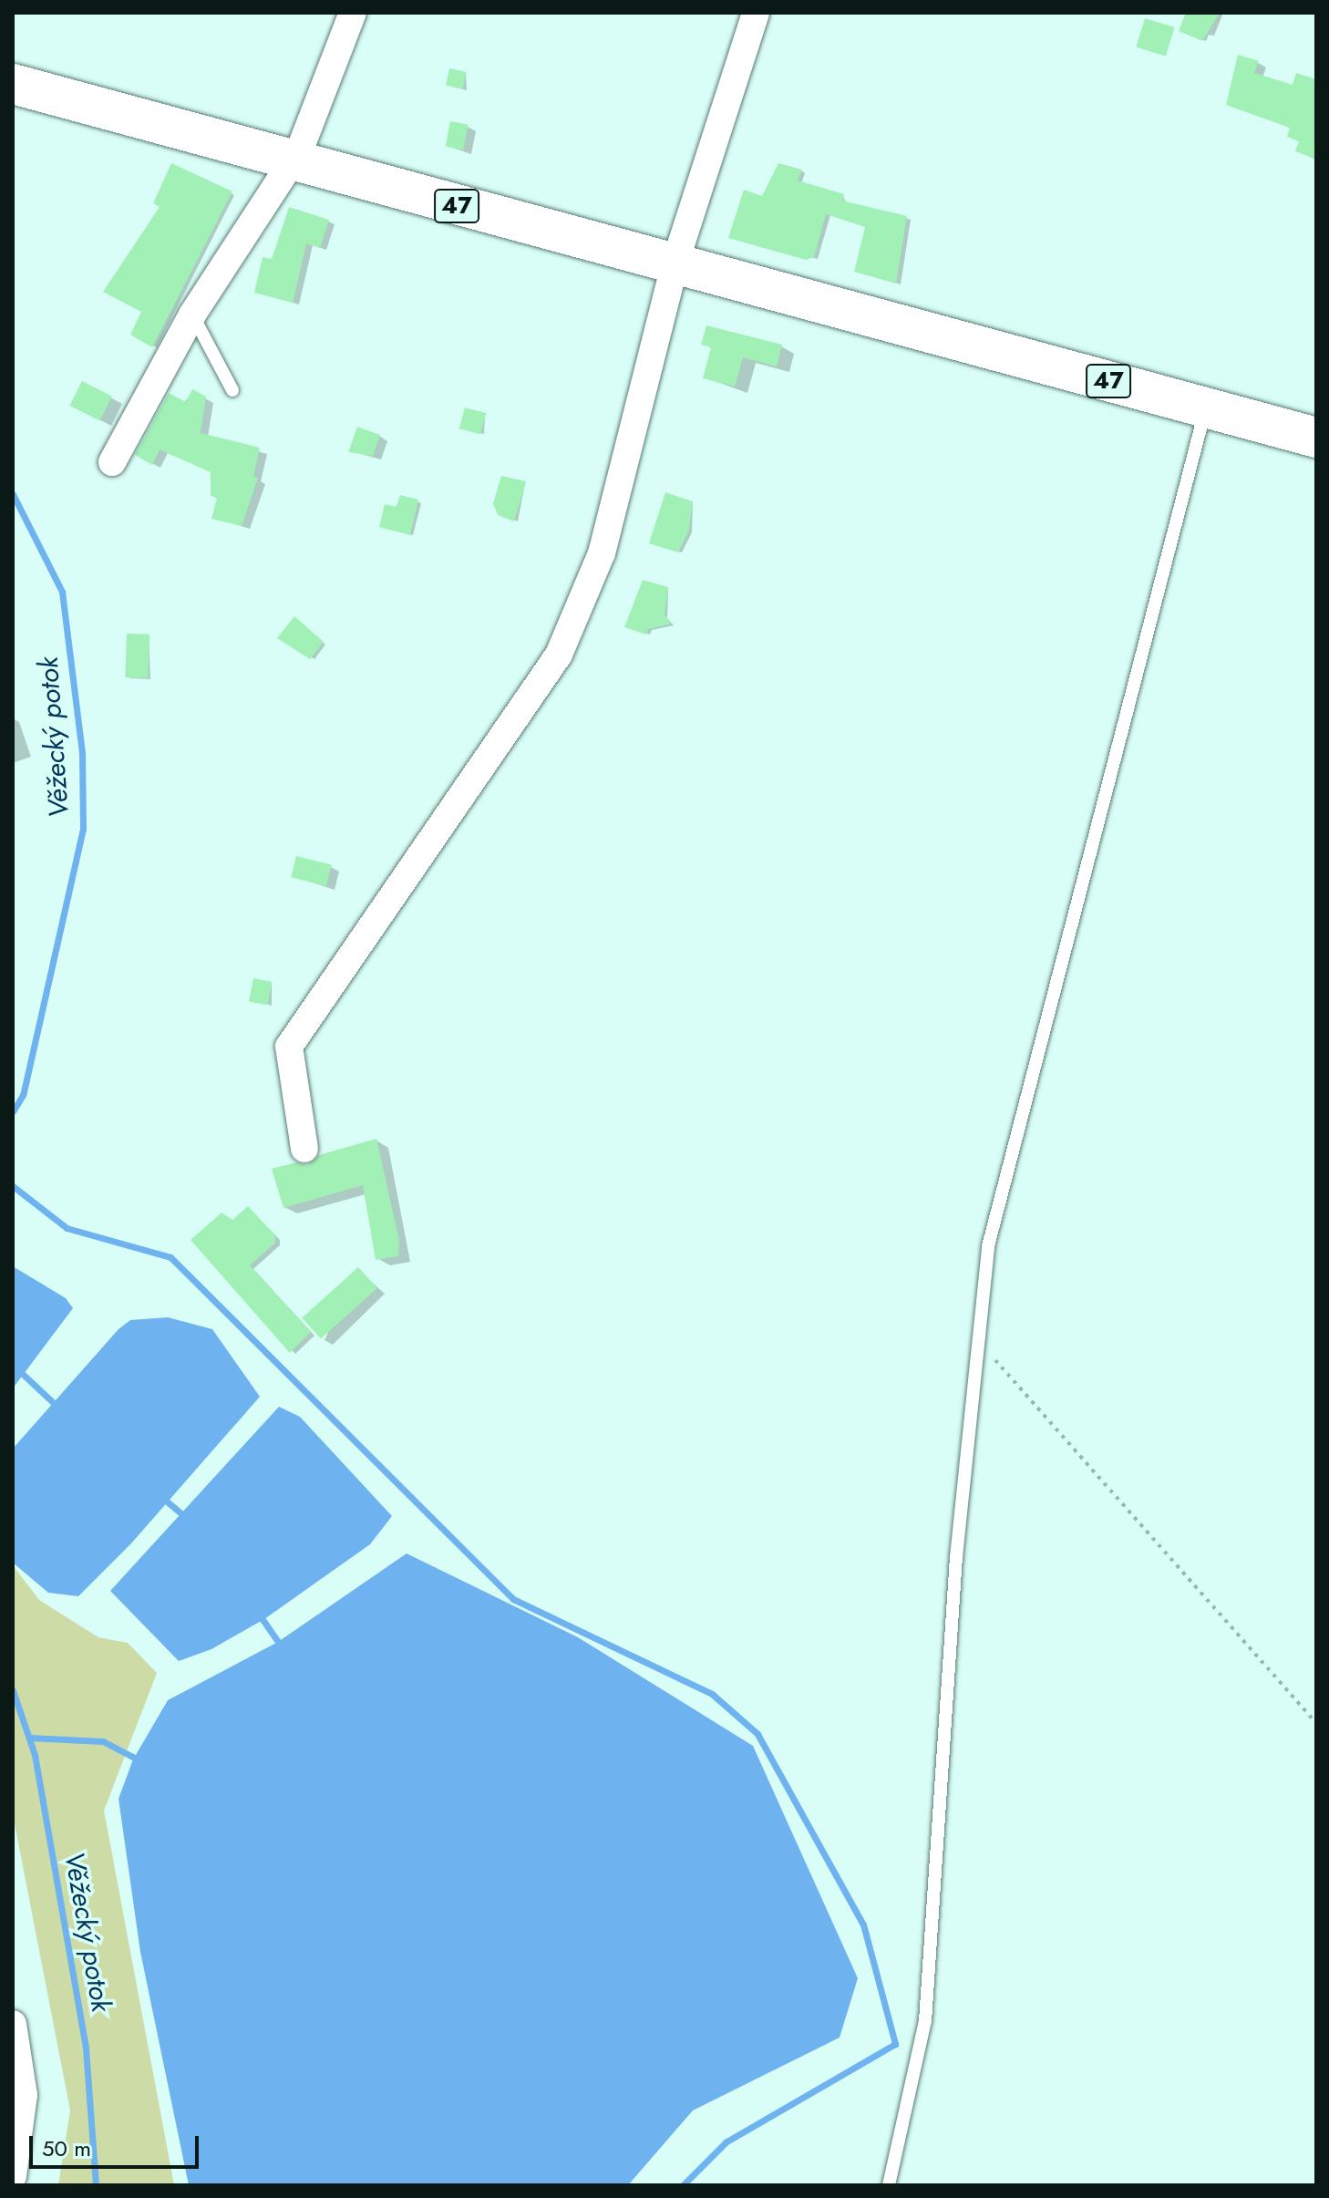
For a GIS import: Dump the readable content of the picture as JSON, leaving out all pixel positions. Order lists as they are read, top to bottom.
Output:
{
  "streets": {
    "main road": ["47"]
  },
  "water": ["Věžecký potok"],
  "scale_bar": "50 m"
}
